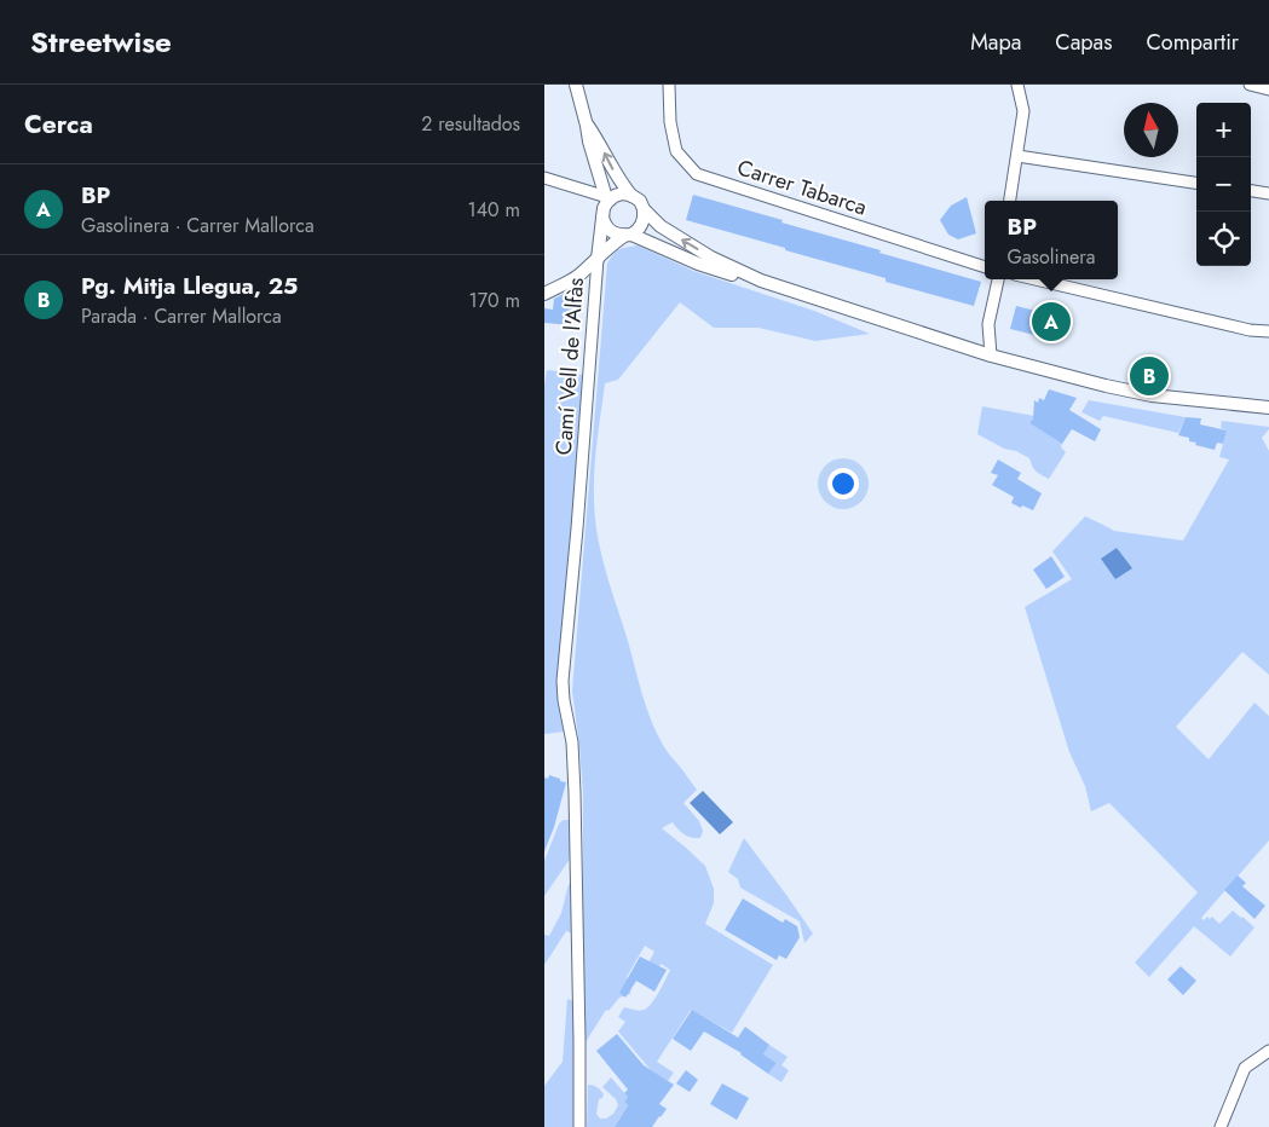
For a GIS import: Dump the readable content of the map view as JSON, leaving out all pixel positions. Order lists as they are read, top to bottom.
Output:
{
  "streets": {
    "street": ["Carrer Tabarca", "Camí Vell de l'Alfàs"]
  },
  "north": "top",
  "page": {
    "header": "Streetwise",
    "nav": ["Mapa", "Capas", "Compartir"],
    "heading": ["Cerca", "2 resultados"],
    "map_buttons": ["+", "−"],
    "list": [
      {
        "mark": "A",
        "name": "BP",
        "note": "Gasolinera · Carrer Mallorca",
        "value": "140 m"
      },
      {
        "mark": "B",
        "name": "Pg. Mitja Llegua, 25",
        "note": "Parada · Carrer Mallorca",
        "value": "170 m"
      }
    ],
    "popup": ["BP", "Gasolinera"],
    "pins": ["A", "B"]
  }
}
